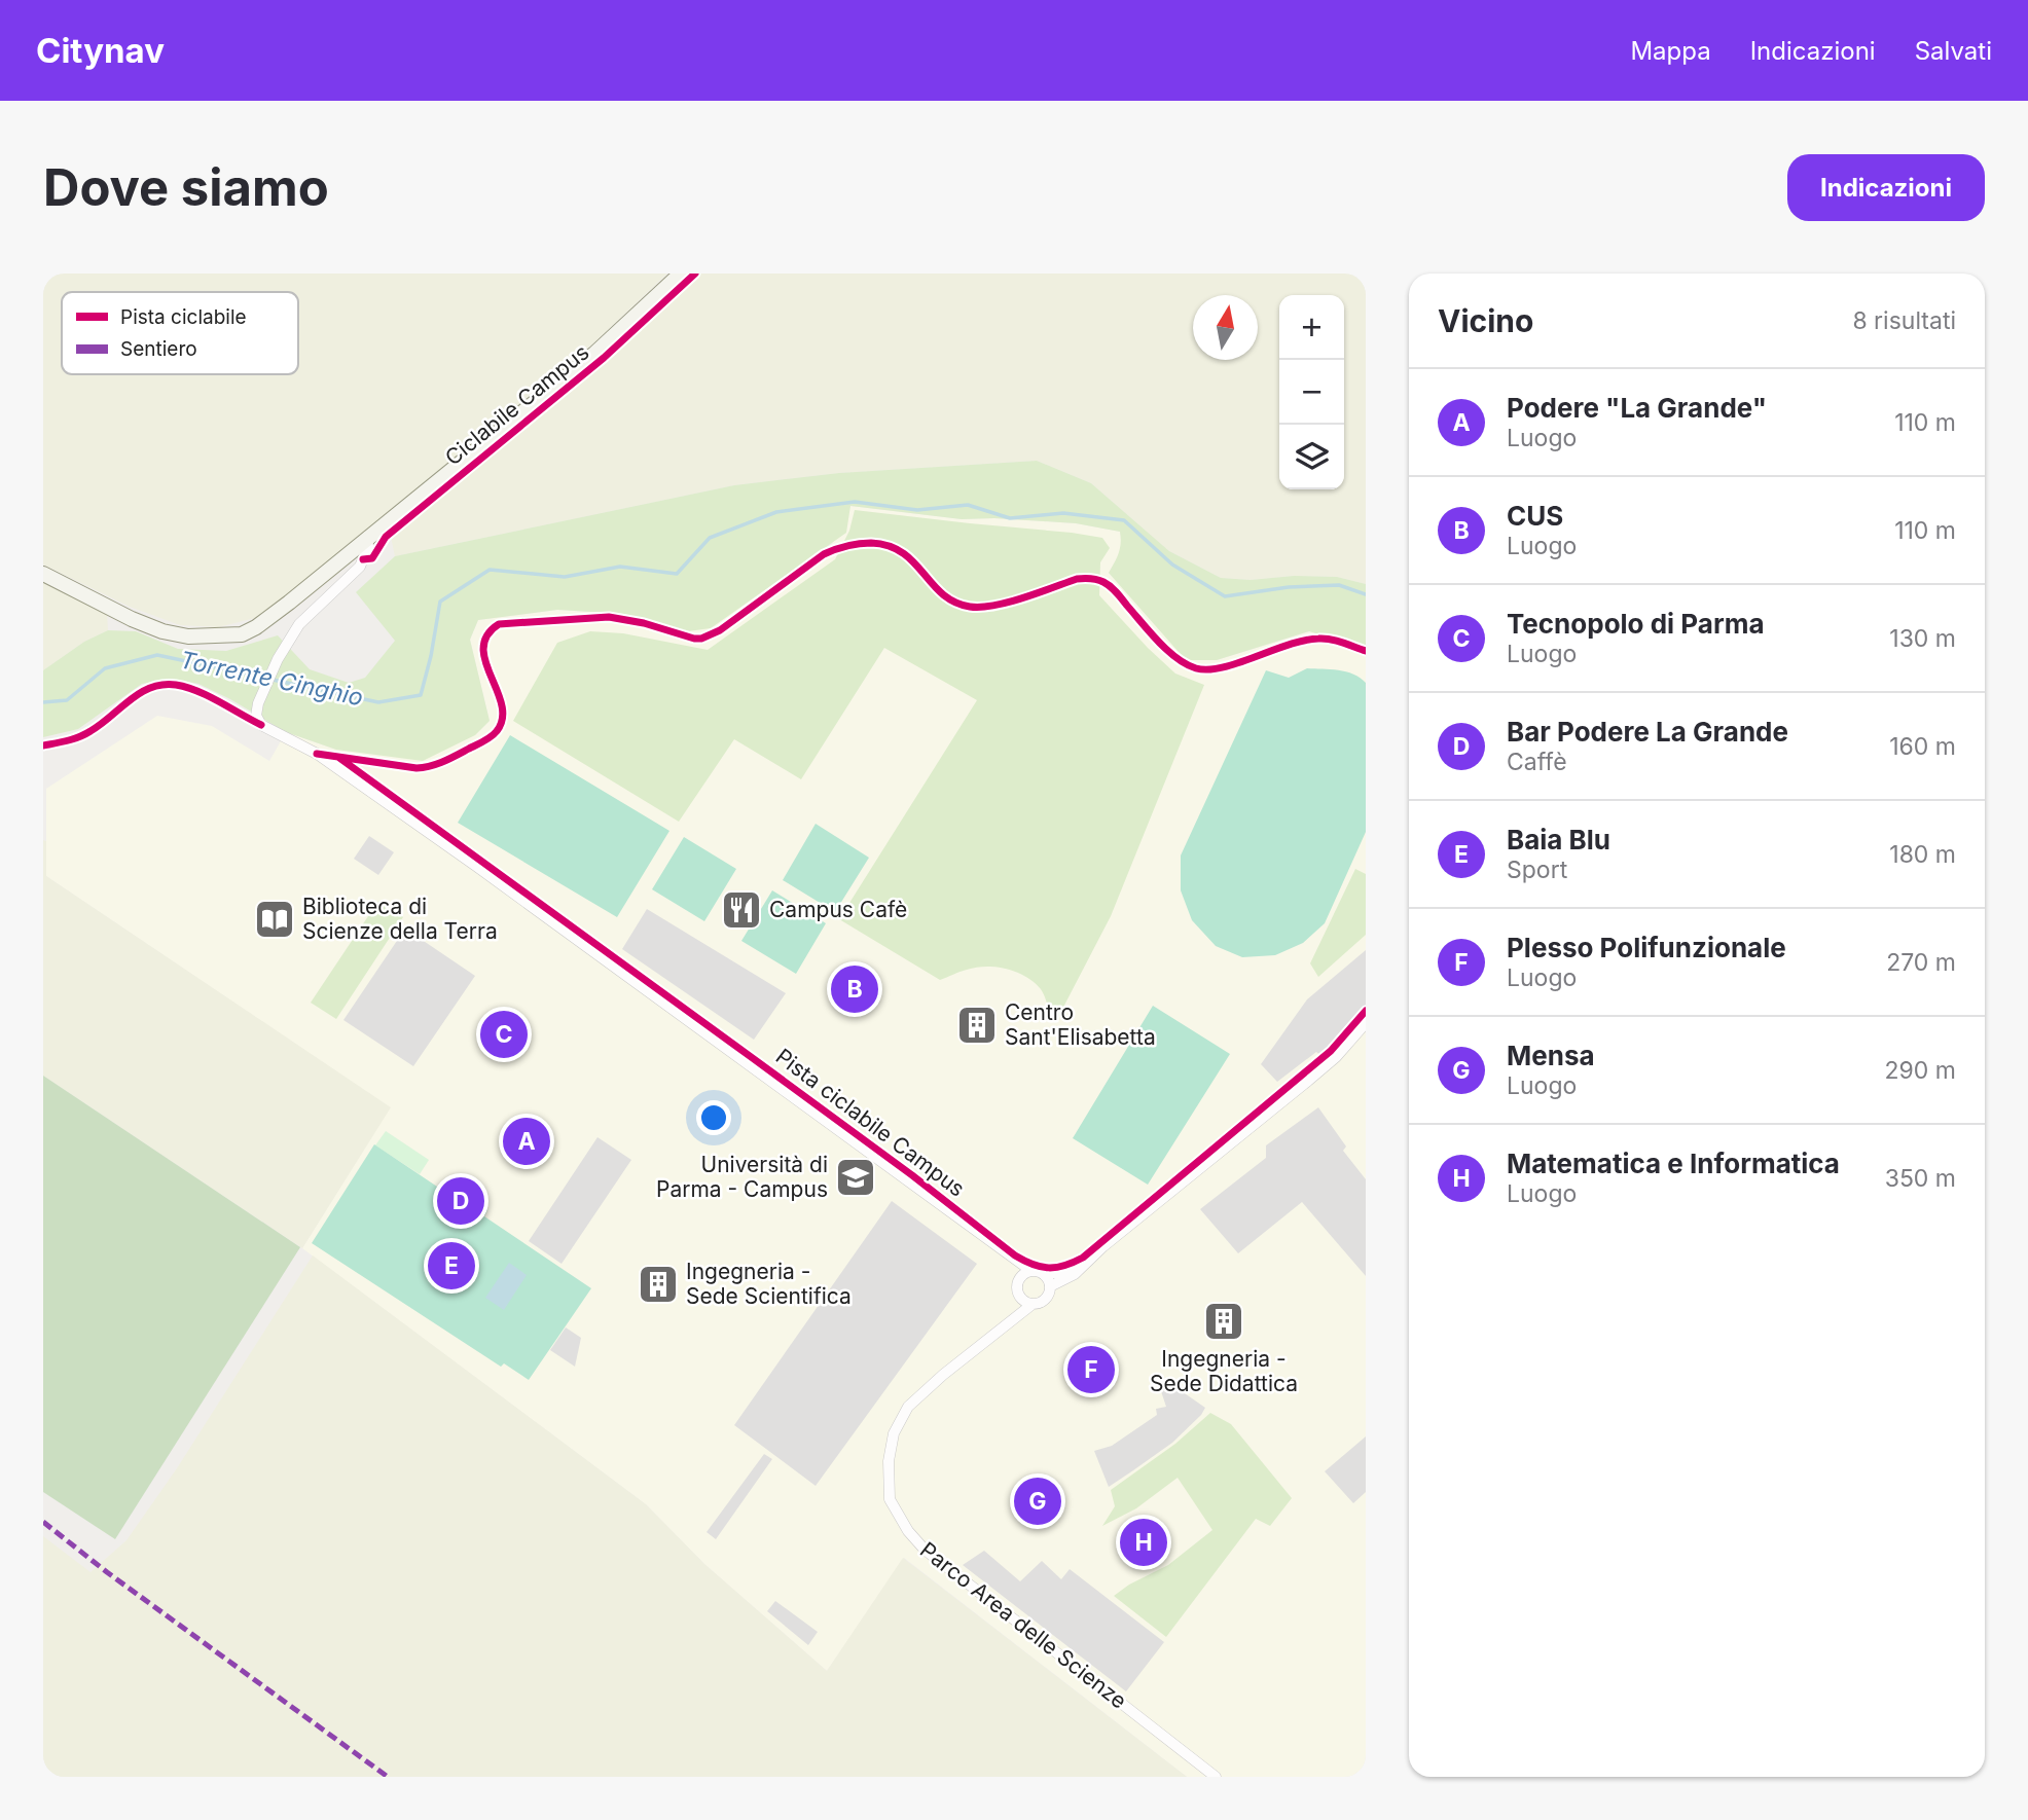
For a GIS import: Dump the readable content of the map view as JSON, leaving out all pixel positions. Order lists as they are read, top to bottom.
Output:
{
  "streets": {
    "street": ["Parco Area delle Scienze"],
    "cycle path": ["Ciclabile Campus", "Pista ciclabile Campus"]
  },
  "water": ["Torrente Cinghio"],
  "places": {
    "restaurant": ["Campus Cafè"],
    "library": ["Biblioteca di Scienze della Terra"],
    "building": ["Centro Sant'Elisabetta", "Ingegneria - Sede Scientifica", "Ingegneria - Sede Didattica"],
    "school or university": ["Università di Parma - Campus"]
  },
  "legend": ["Pista ciclabile", "Sentiero"],
  "north": "top",
  "page": {
    "header": "Citynav",
    "nav": ["Mappa", "Indicazioni", "Salvati"],
    "buttons": "Indicazioni",
    "title": "Dove siamo",
    "heading": ["Vicino", "8 risultati"],
    "map_buttons": ["+", "−"],
    "list": [
      {
        "mark": "A",
        "name": "Podere \"La Grande\"",
        "note": "Luogo",
        "value": "110 m"
      },
      {
        "mark": "B",
        "name": "CUS",
        "note": "Luogo",
        "value": "110 m"
      },
      {
        "mark": "C",
        "name": "Tecnopolo di Parma",
        "note": "Luogo",
        "value": "130 m"
      },
      {
        "mark": "D",
        "name": "Bar Podere La Grande",
        "note": "Caffè",
        "value": "160 m"
      },
      {
        "mark": "E",
        "name": "Baia Blu",
        "note": "Sport",
        "value": "180 m"
      },
      {
        "mark": "F",
        "name": "Plesso Polifunzionale",
        "note": "Luogo",
        "value": "270 m"
      },
      {
        "mark": "G",
        "name": "Mensa",
        "note": "Luogo",
        "value": "290 m"
      },
      {
        "mark": "H",
        "name": "Matematica e Informatica",
        "note": "Luogo",
        "value": "350 m"
      }
    ],
    "pins": [
      "B",
      "C",
      "A",
      "D",
      "E",
      "F",
      "G",
      "H"
    ]
  }
}
